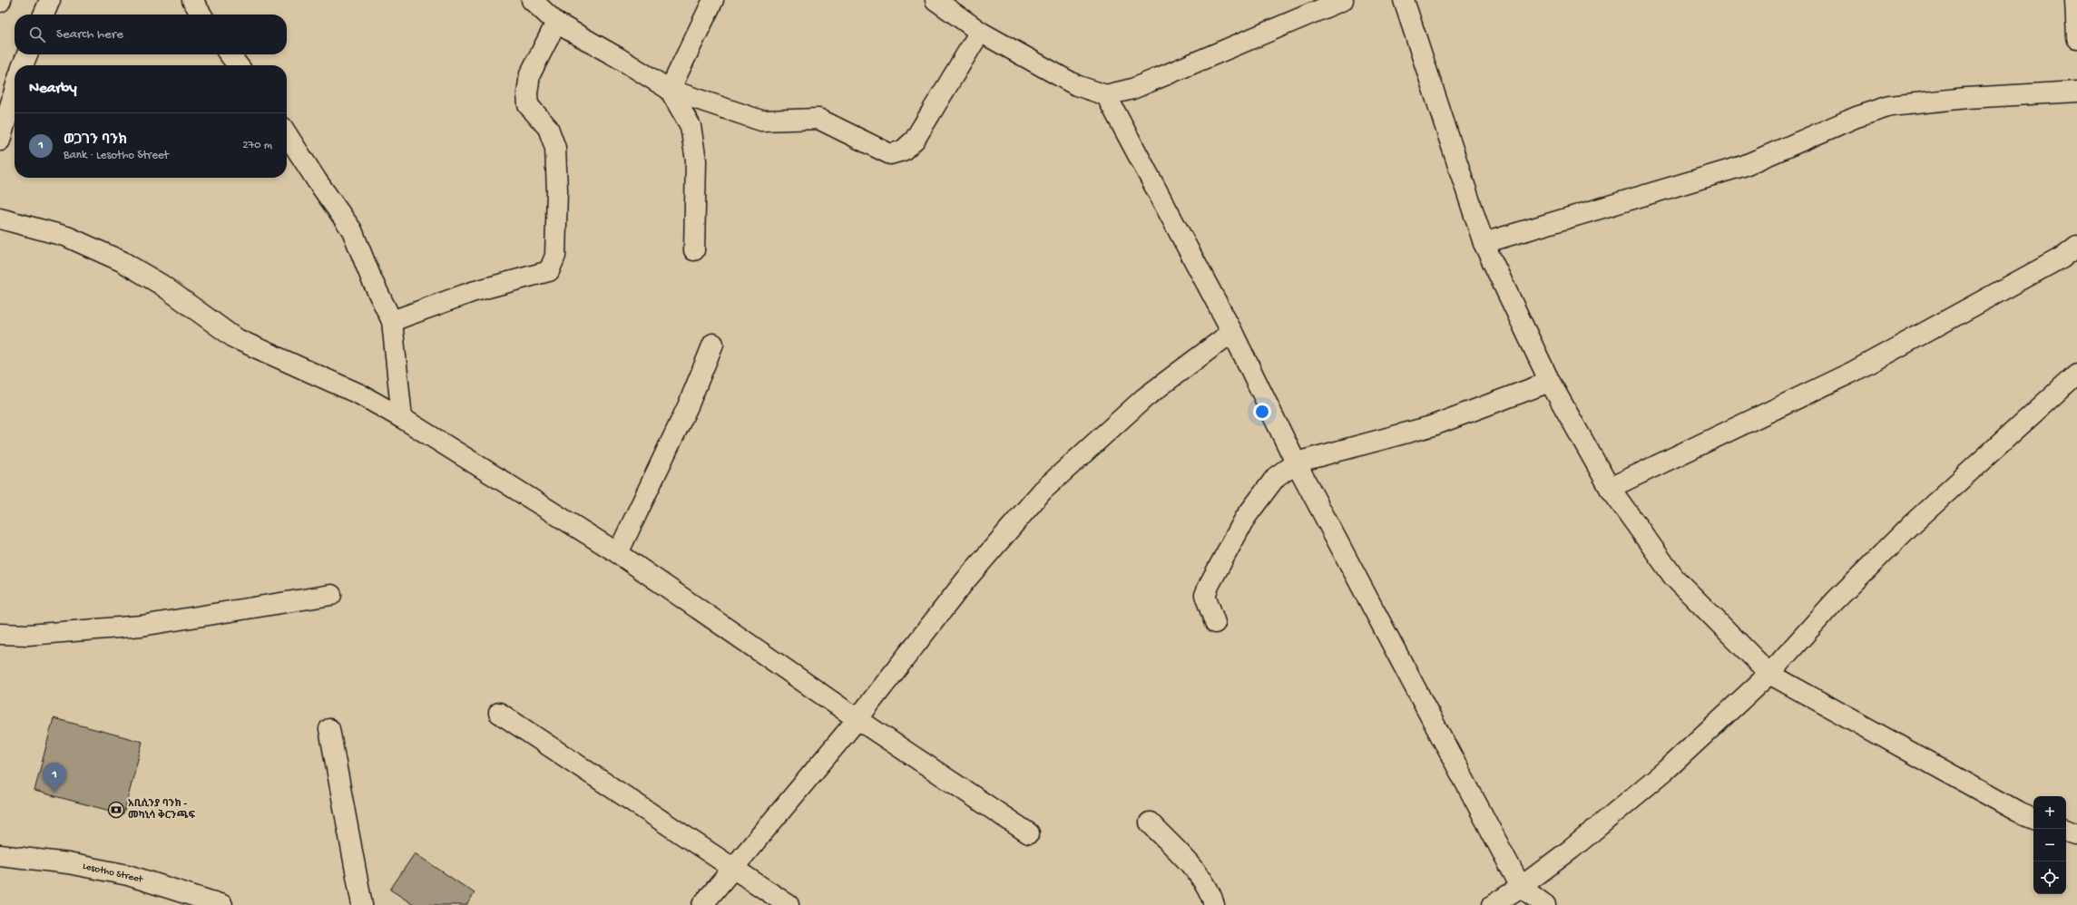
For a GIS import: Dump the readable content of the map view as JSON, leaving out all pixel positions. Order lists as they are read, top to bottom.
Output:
{
  "streets": {
    "street": ["Lesotho Street"]
  },
  "places": {
    "bank": ["አቢሲንያ ባንክ - መካኒሳ ቅርንጫፍ"]
  },
  "page": {
    "search": "Search here",
    "heading": "Nearby",
    "list": [
      {
        "mark": "1",
        "name": "ወጋገን ባንክ",
        "note": "Bank · Lesotho Street",
        "value": "270 m"
      }
    ],
    "pins": "1",
    "map_buttons": ["+", "−"]
  }
}
